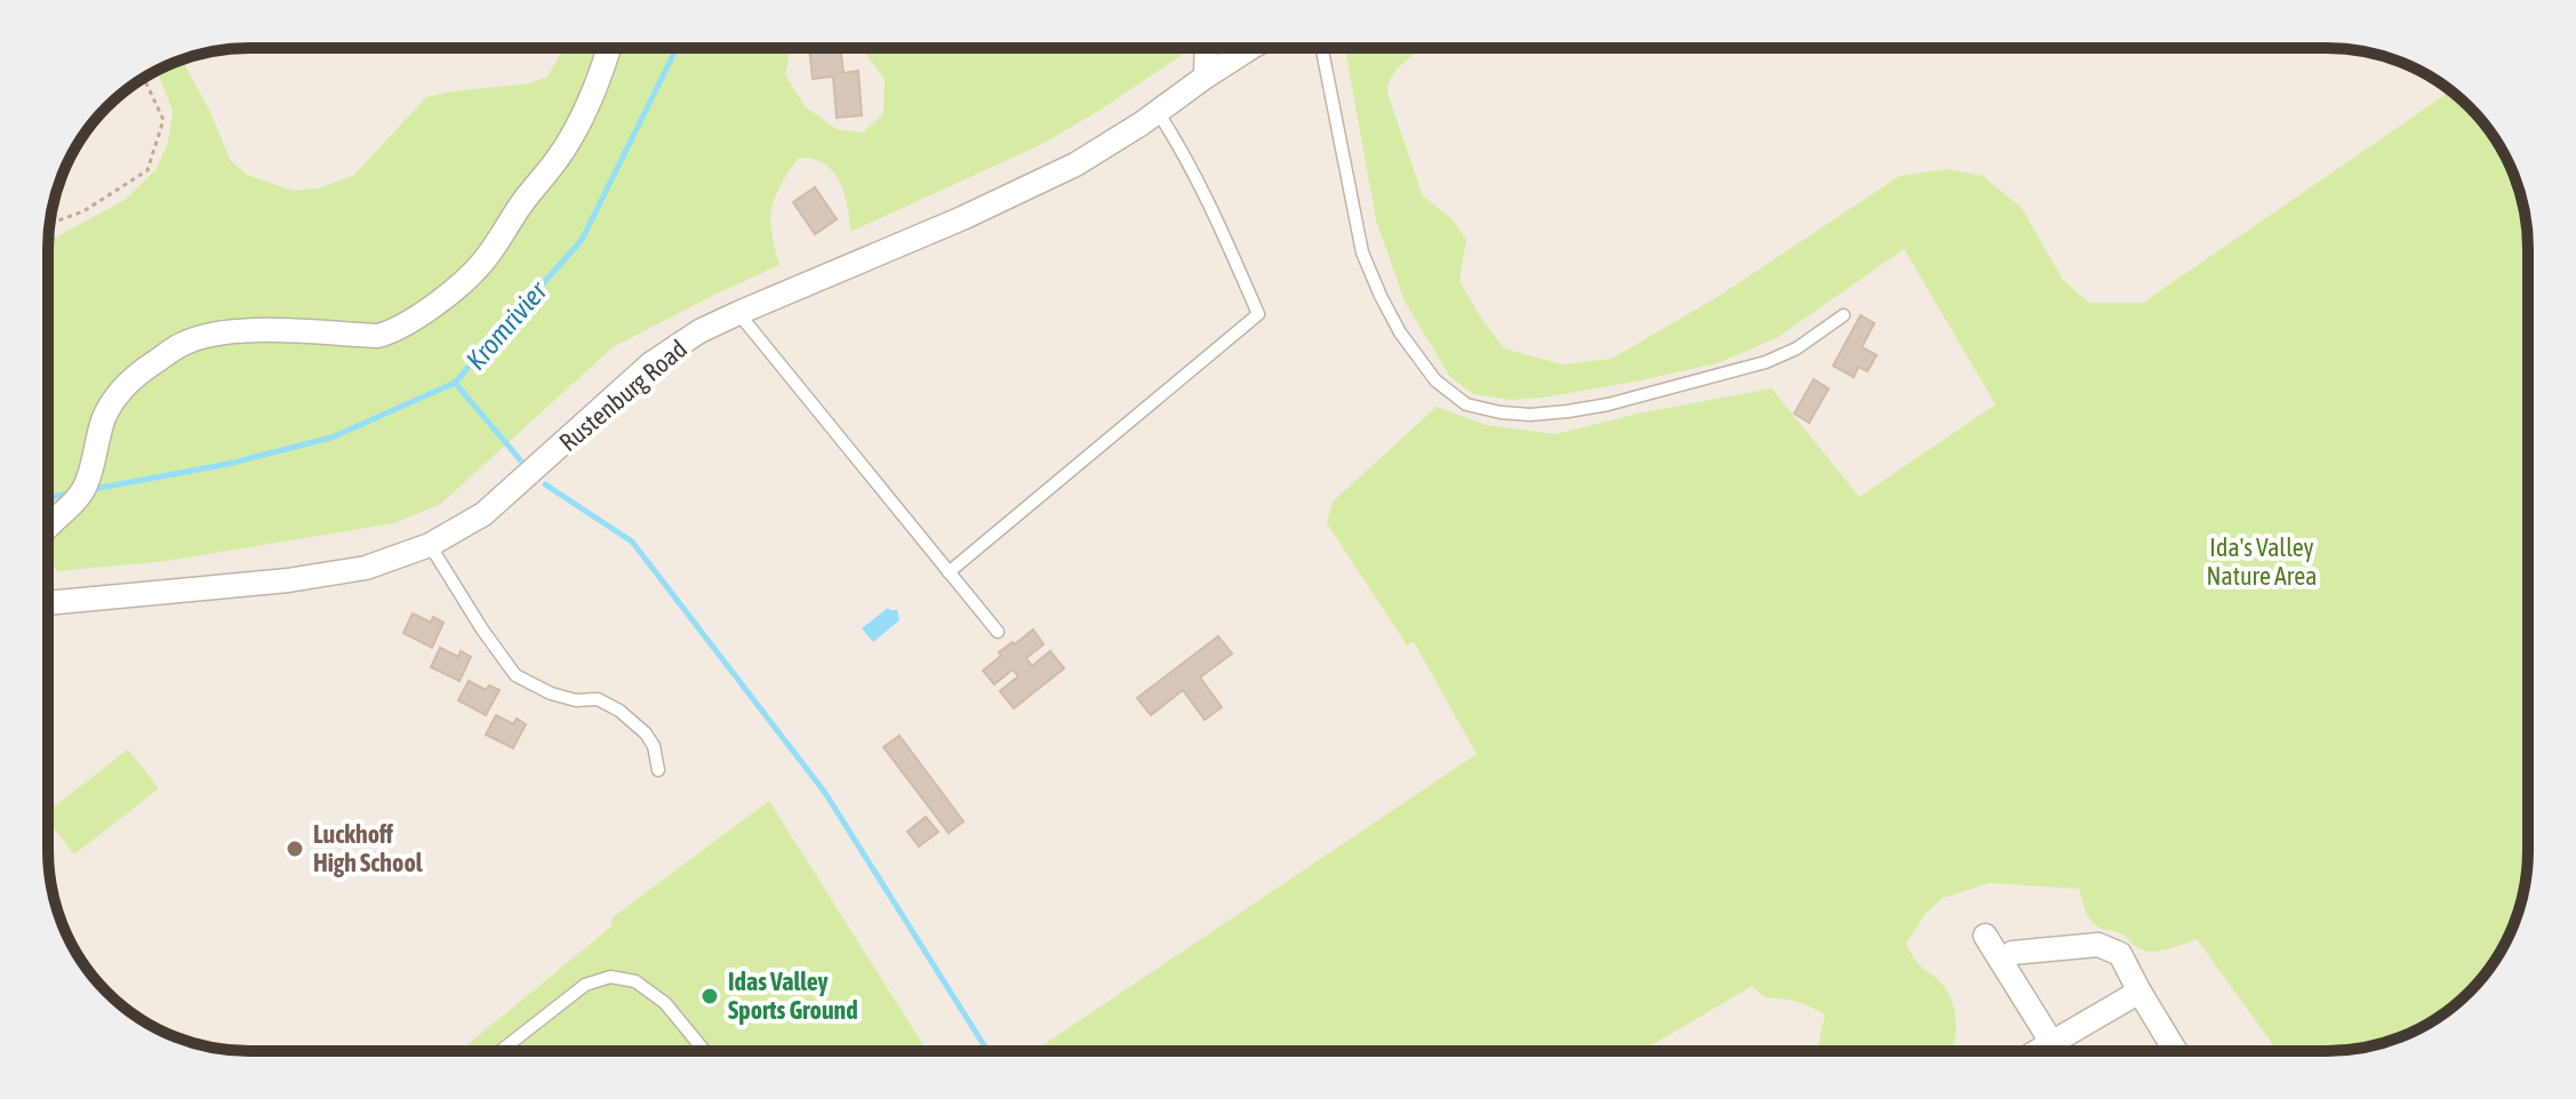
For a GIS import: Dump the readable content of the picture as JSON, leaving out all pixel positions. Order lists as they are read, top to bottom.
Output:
{
  "streets": {
    "street": ["Rustenburg Road"]
  },
  "water": ["Kromrivier"],
  "parks": ["Ida's Valley Nature Area"],
  "places": ["Luckhoff High School", "Idas Valley Sports Ground"]
}
